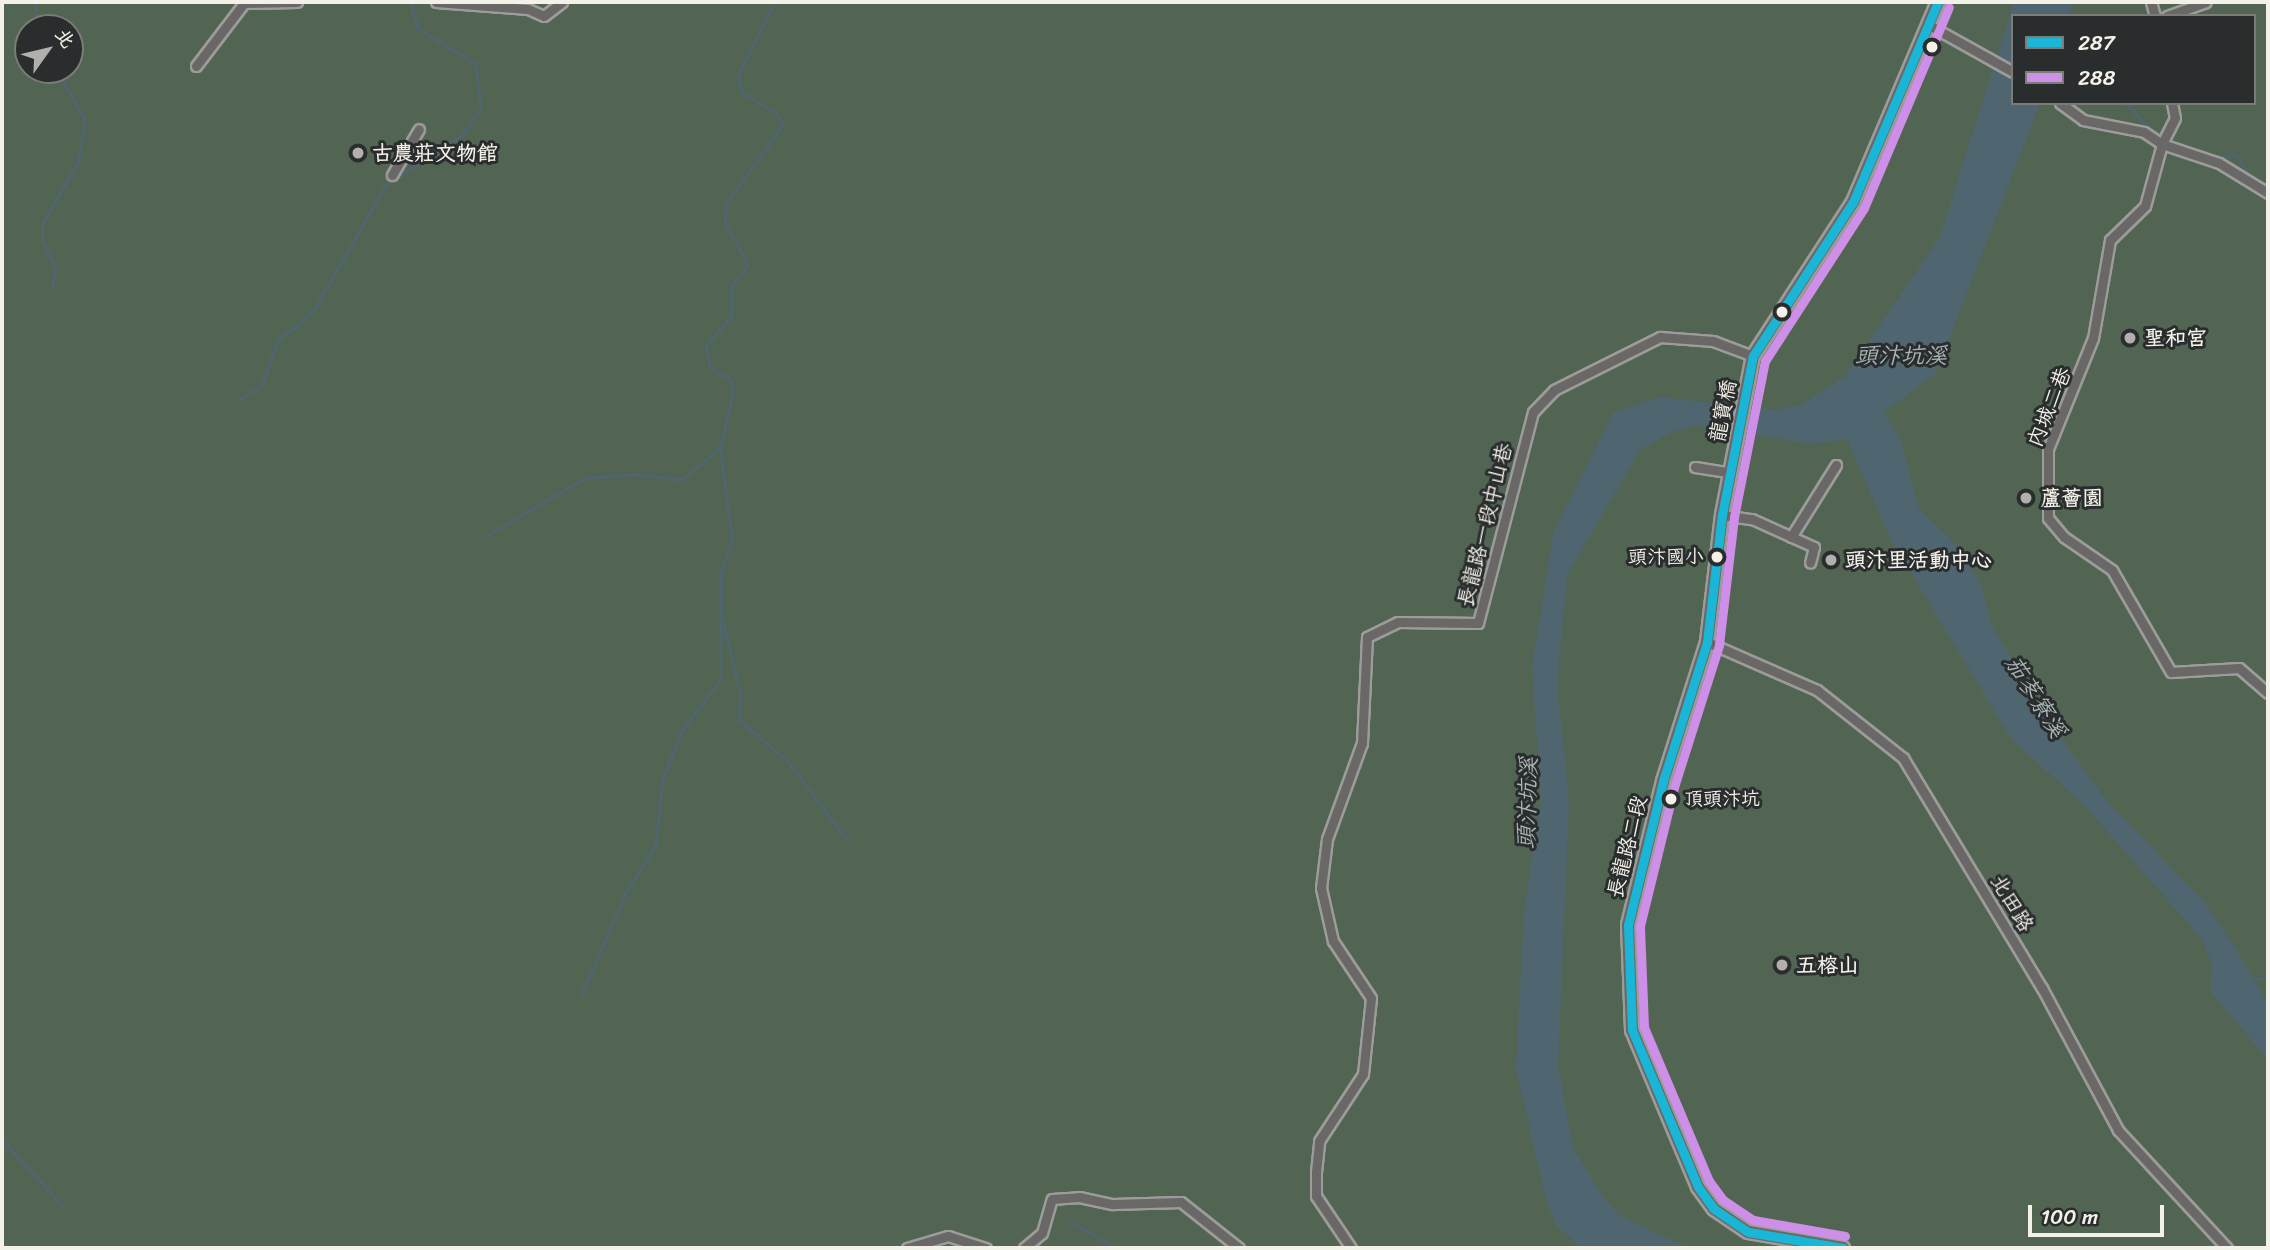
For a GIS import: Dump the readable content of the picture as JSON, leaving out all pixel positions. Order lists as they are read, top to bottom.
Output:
{
  "streets": {
    "main road": ["龍寶橋", "長龍路二段"],
    "street": ["內城二巷", "長龍路一段中山巷", "北田路"]
  },
  "crossings": [
    ["龍寶橋", "長龍路一段中山巷"],
    ["龍寶橋", "長龍路二段"],
    ["長龍路二段", "北田路"]
  ],
  "water": ["頭汴坑溪", "茄苳寮溪"],
  "places": [
    "古農莊文物館",
    "聖和宮",
    "蘆薈園",
    "頭汴國小",
    "頭汴里活動中心",
    "頂頭汴坑",
    "五榕山"
  ],
  "lines": ["transit line 287", "transit line 288"],
  "legend": ["287", "288"],
  "scale_bar": "100 m",
  "north": "top right"
}
